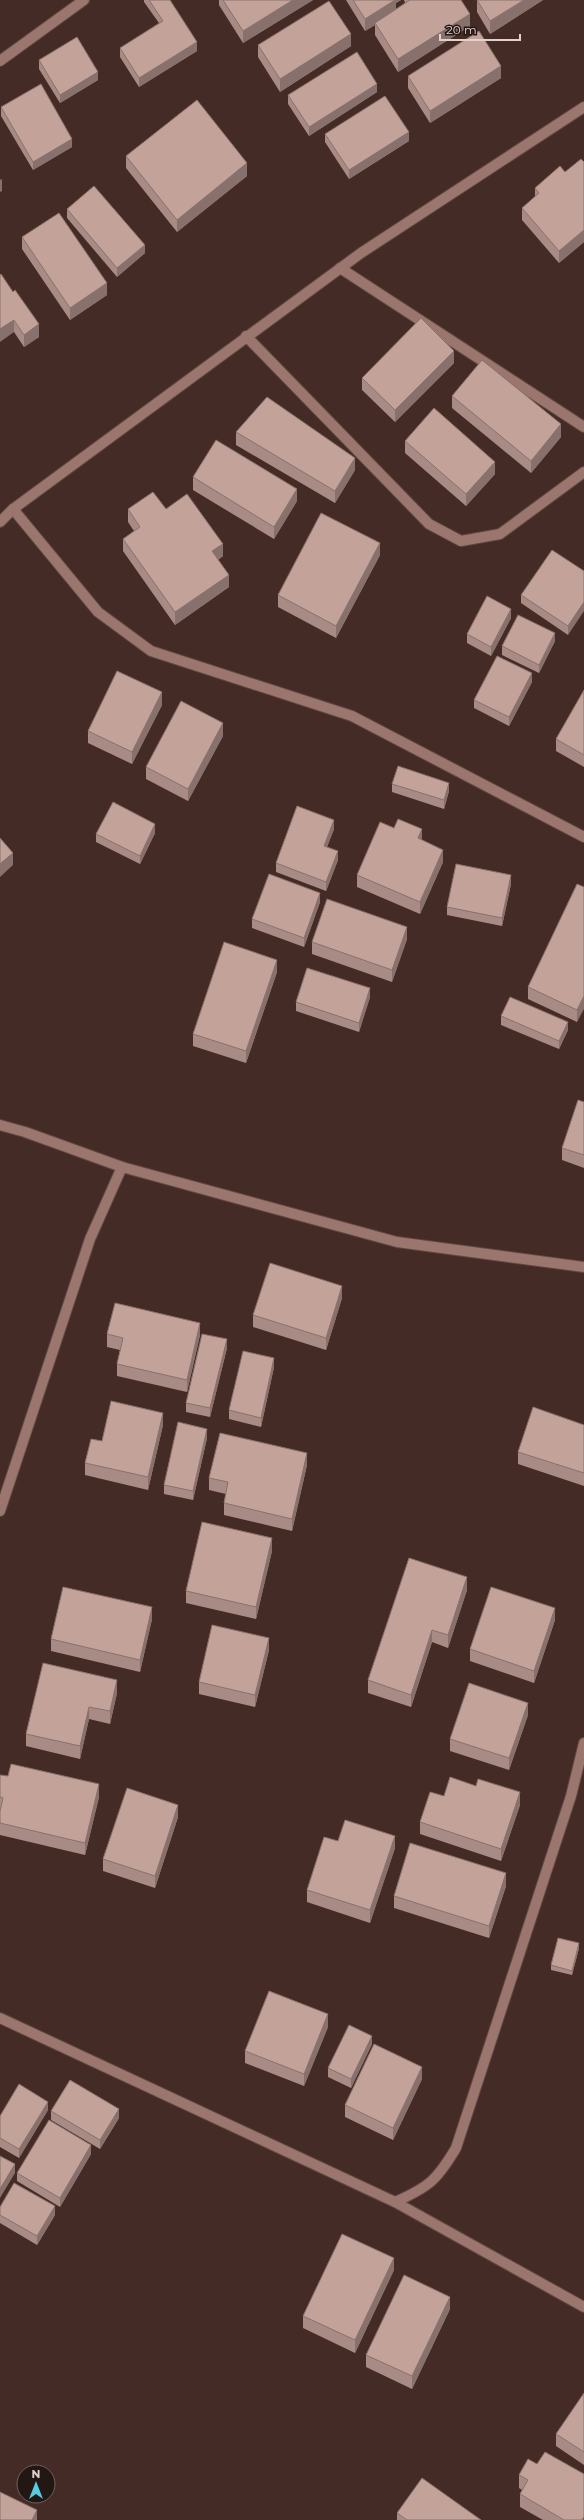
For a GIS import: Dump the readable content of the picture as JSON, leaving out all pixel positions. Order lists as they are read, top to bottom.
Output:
{
  "scale_bar": "20 m",
  "north": "top"
}
